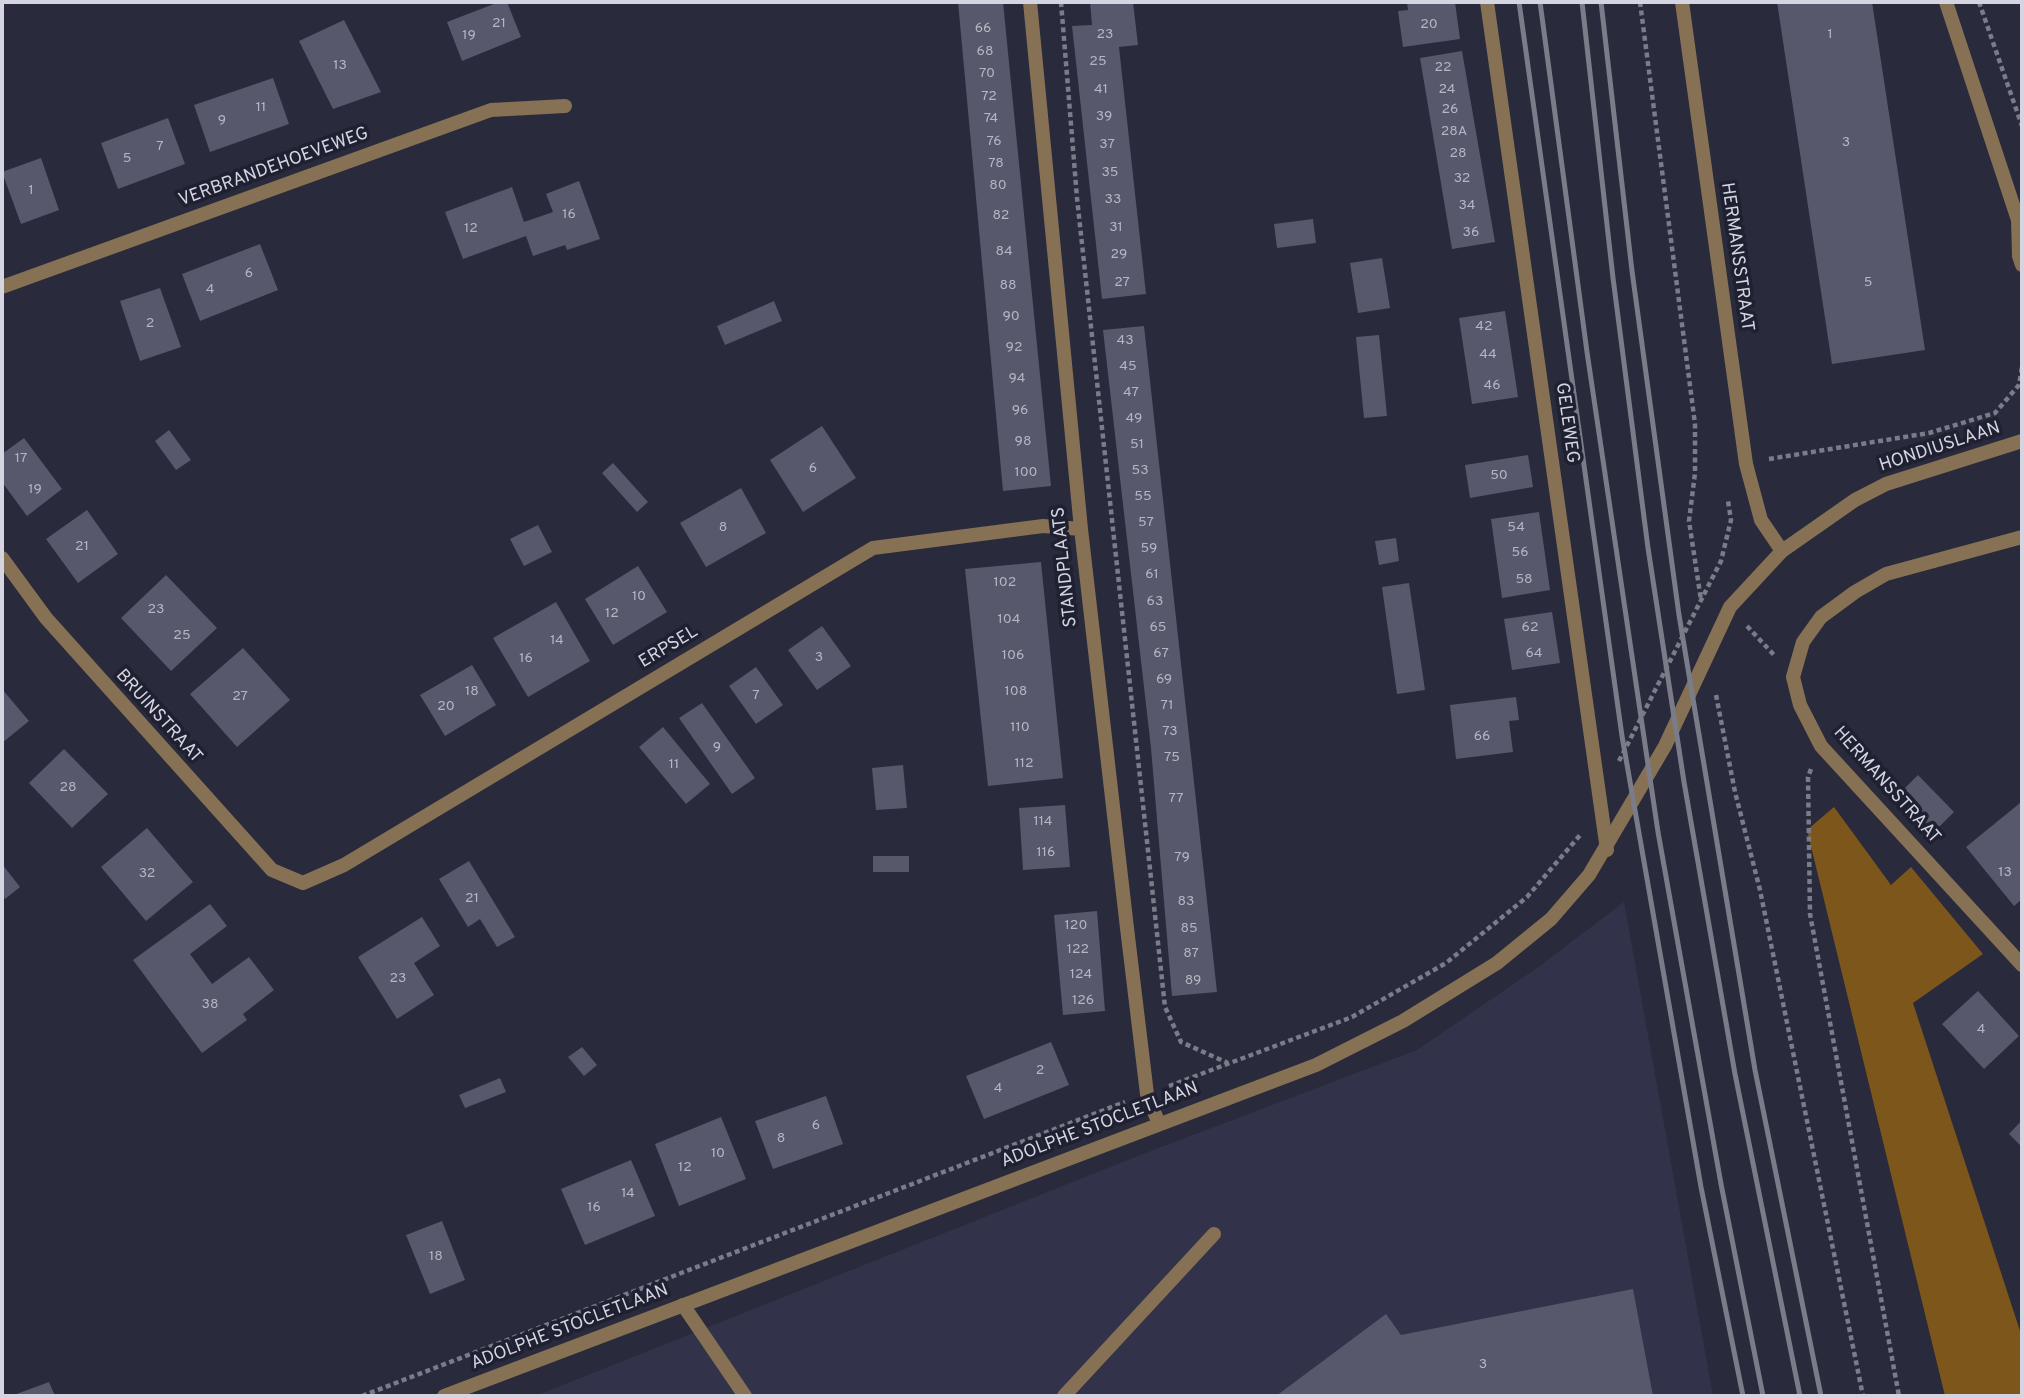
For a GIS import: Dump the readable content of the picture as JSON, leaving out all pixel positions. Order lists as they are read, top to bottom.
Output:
{
  "streets": {
    "street": [
      "VERBRANDEHOEVEWEG",
      "HERMANSSTRAAT",
      "GELEWEG",
      "HONDIUSLAAN",
      "STANDPLAATS",
      "ERPSEL",
      "BRUINSTRAAT",
      "ADOLPHE STOCLETLAAN"
    ]
  },
  "crossings": [
    ["HERMANSSTRAAT", "HONDIUSLAAN"],
    ["GELEWEG", "ADOLPHE STOCLETLAAN"],
    ["HONDIUSLAAN", "ADOLPHE STOCLETLAAN"],
    ["STANDPLAATS", "ERPSEL"],
    ["STANDPLAATS", "ADOLPHE STOCLETLAAN"],
    ["ERPSEL", "BRUINSTRAAT"]
  ],
  "house_numbers": [
    "21",
    "20",
    "66",
    "23",
    "1",
    "19",
    "68",
    "25",
    "13",
    "22",
    "70",
    "41",
    "24",
    "72",
    "11",
    "26",
    "39",
    "74",
    "9",
    "28A",
    "76",
    "3",
    "37",
    "7",
    "28",
    "5",
    "78",
    "35",
    "32",
    "80",
    "1",
    "33",
    "34",
    "16",
    "82",
    "31",
    "12",
    "36",
    "84",
    "29",
    "6",
    "27",
    "5",
    "88",
    "4",
    "90",
    "2",
    "42",
    "43",
    "92",
    "44",
    "45",
    "94",
    "46",
    "47",
    "96",
    "49",
    "98",
    "51",
    "17",
    "6",
    "53",
    "100",
    "50",
    "19",
    "55",
    "57",
    "8",
    "54",
    "21",
    "59",
    "56",
    "61",
    "58",
    "102",
    "10",
    "63",
    "23",
    "12",
    "104",
    "65",
    "62",
    "25",
    "14",
    "67",
    "64",
    "106",
    "3",
    "16",
    "69",
    "18",
    "108",
    "7",
    "27",
    "71",
    "20",
    "110",
    "73",
    "66",
    "9",
    "75",
    "112",
    "11",
    "28",
    "77",
    "114",
    "116",
    "79",
    "13",
    "32",
    "21",
    "83",
    "120",
    "85",
    "122",
    "87",
    "124",
    "23",
    "89",
    "126",
    "38",
    "4",
    "2",
    "4",
    "6",
    "8",
    "10",
    "12",
    "14",
    "16",
    "18",
    "3"
  ]
}
